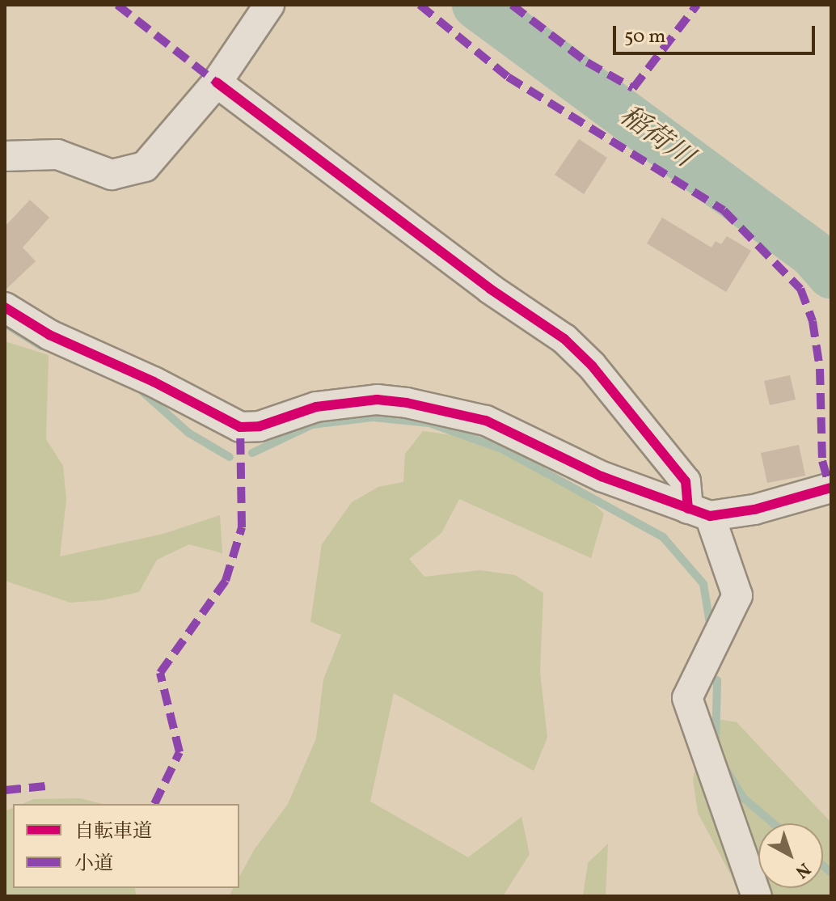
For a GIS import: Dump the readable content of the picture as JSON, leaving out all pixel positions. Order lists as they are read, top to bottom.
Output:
{
  "water": ["稲荷川"],
  "legend": ["自転車道", "小道"],
  "scale_bar": "50 m",
  "north": "bottom right"
}
